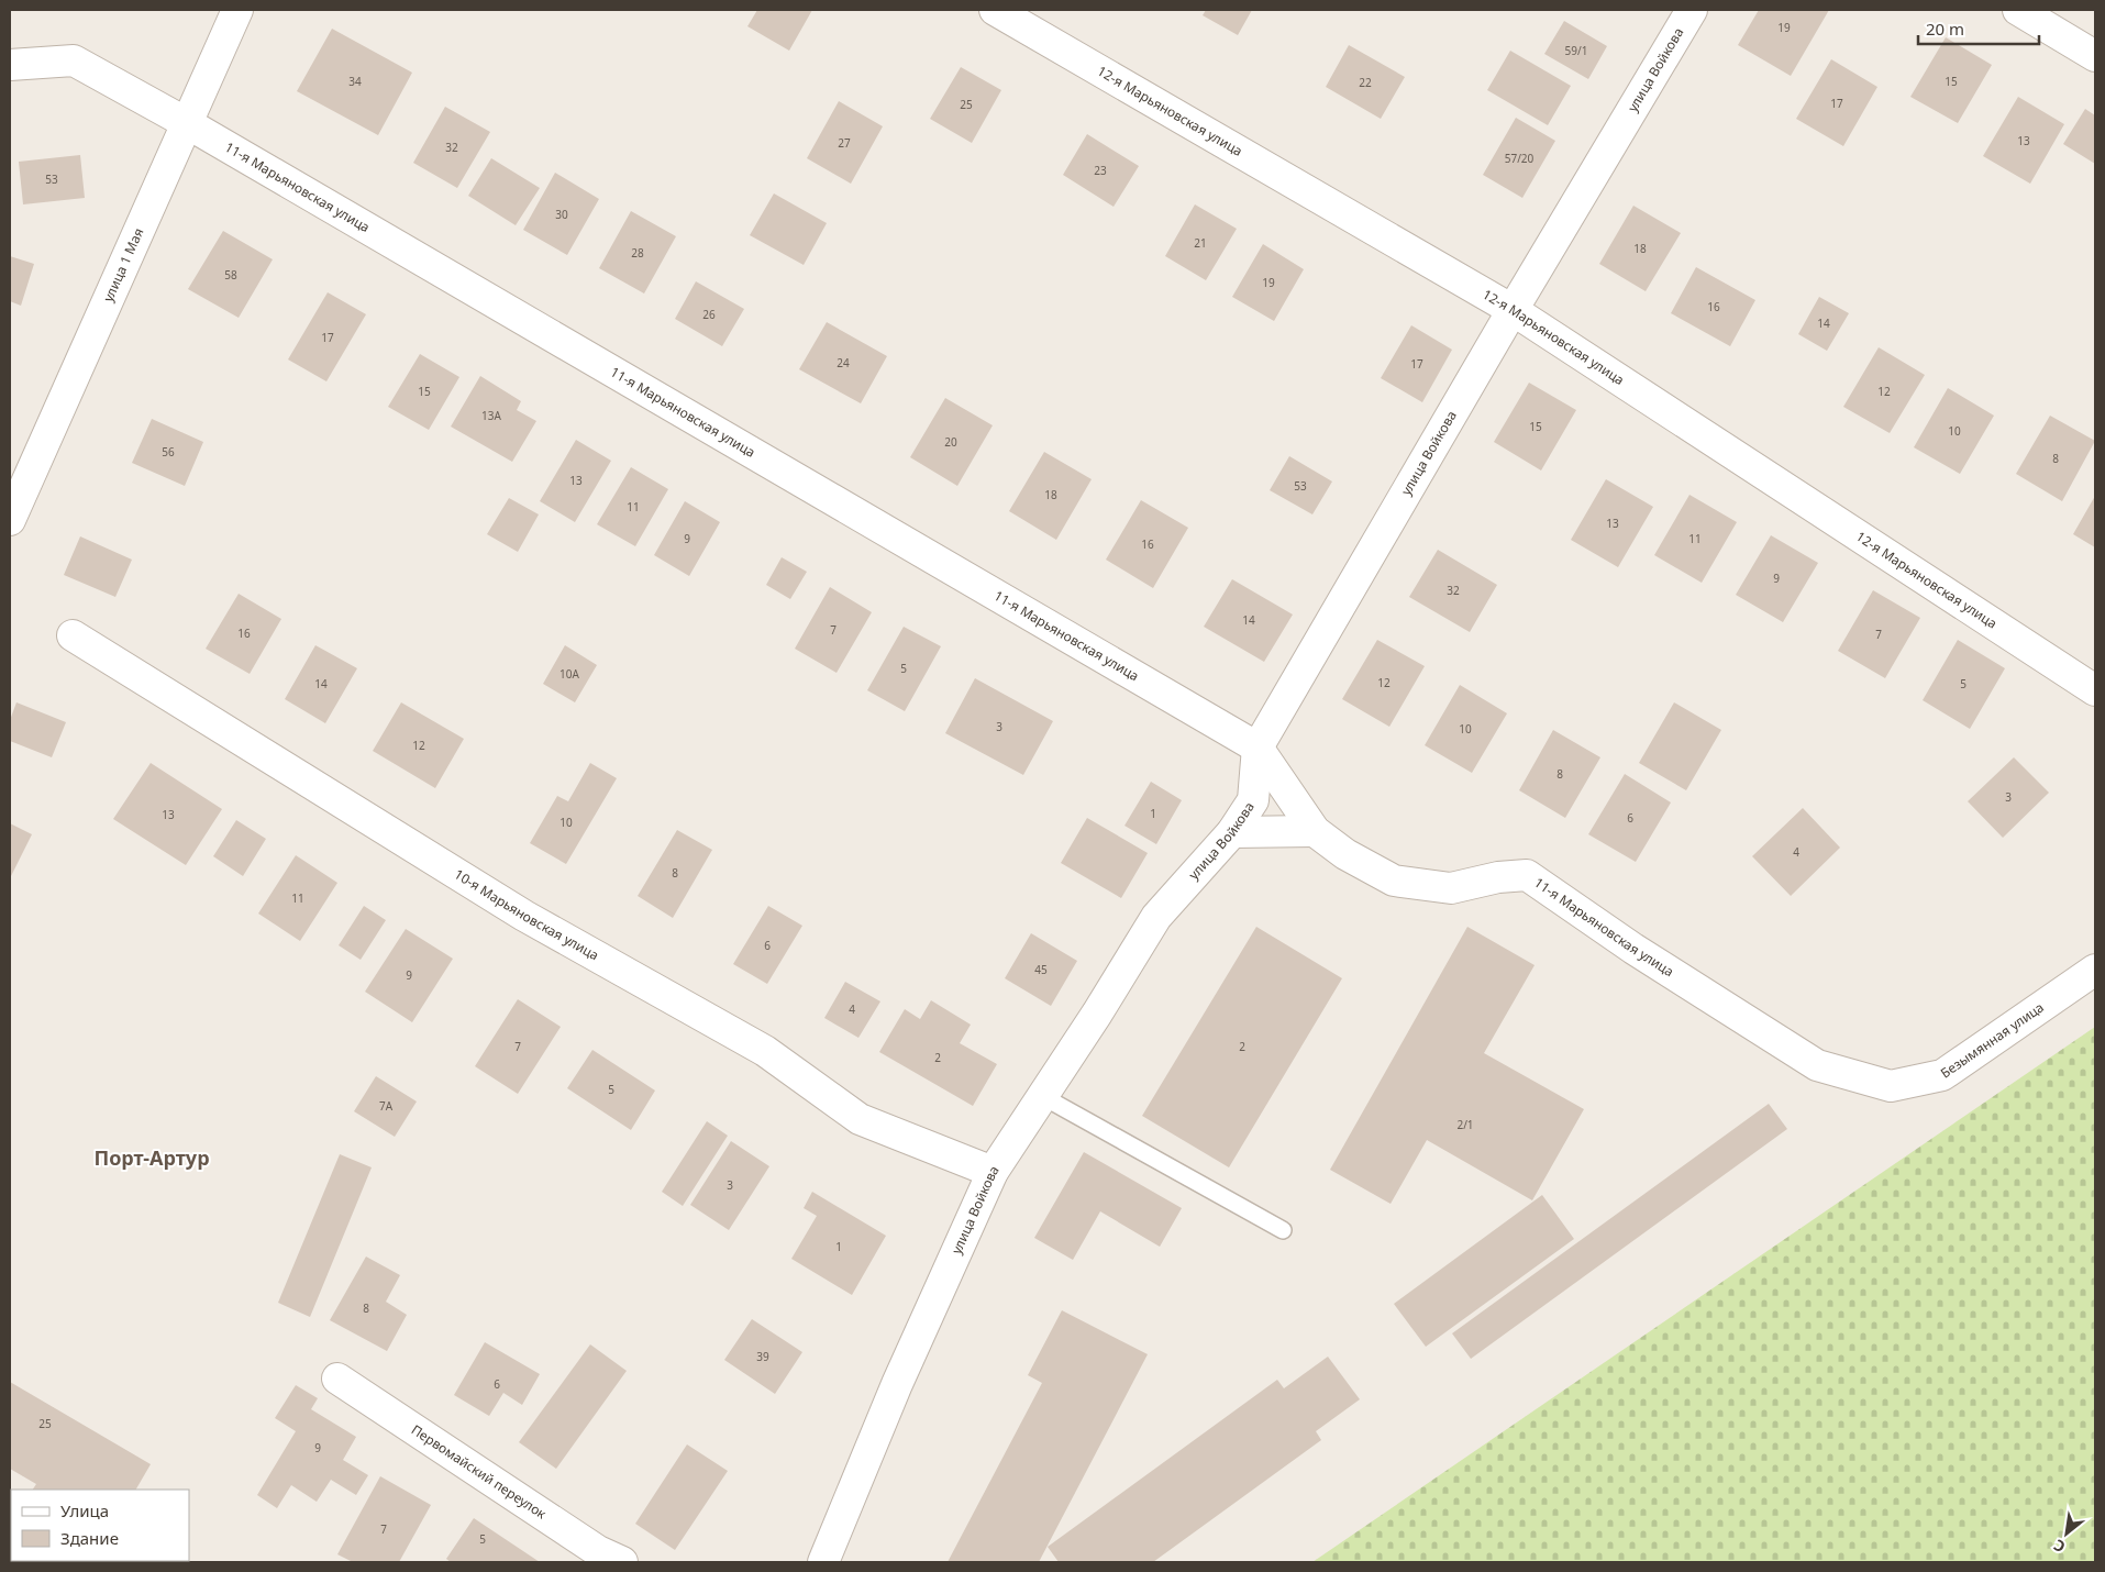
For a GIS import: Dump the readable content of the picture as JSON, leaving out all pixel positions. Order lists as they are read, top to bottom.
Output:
{
  "streets": {
    "street": [
      "улица Войкова",
      "12-я Марьяновская улица",
      "11-я Марьяновская улица",
      "улица 1 Мая",
      "10-я Марьяновская улица",
      "Безымянная улица",
      "Первомайский переулок"
    ]
  },
  "crossings": [
    ["улица Войкова", "12-я Марьяновская улица"],
    ["улица Войкова", "11-я Марьяновская улица"],
    ["улица Войкова", "10-я Марьяновская улица"],
    ["11-я Марьяновская улица", "улица 1 Мая"],
    ["11-я Марьяновская улица", "Безымянная улица"]
  ],
  "districts": ["Порт-Артур"],
  "house_numbers": [
    "19",
    "59/1",
    "34",
    "15",
    "22",
    "17",
    "25",
    "13",
    "27",
    "32",
    "57/20",
    "23",
    "53",
    "30",
    "21",
    "18",
    "28",
    "58",
    "19",
    "16",
    "26",
    "14",
    "17",
    "24",
    "17",
    "15",
    "12",
    "13А",
    "15",
    "10",
    "20",
    "56",
    "8",
    "13",
    "53",
    "18",
    "11",
    "13",
    "9",
    "11",
    "16",
    "9",
    "32",
    "14",
    "7",
    "16",
    "7",
    "5",
    "10А",
    "12",
    "14",
    "5",
    "3",
    "10",
    "12",
    "8",
    "3",
    "1",
    "13",
    "6",
    "10",
    "4",
    "8",
    "11",
    "6",
    "45",
    "9",
    "4",
    "7",
    "2",
    "2",
    "5",
    "7А",
    "2/1",
    "3",
    "1",
    "8",
    "39",
    "6",
    "25",
    "9",
    "7",
    "5"
  ],
  "legend": ["Улица", "Здание"],
  "scale_bar": "20 m",
  "north": "bottom left"
}
